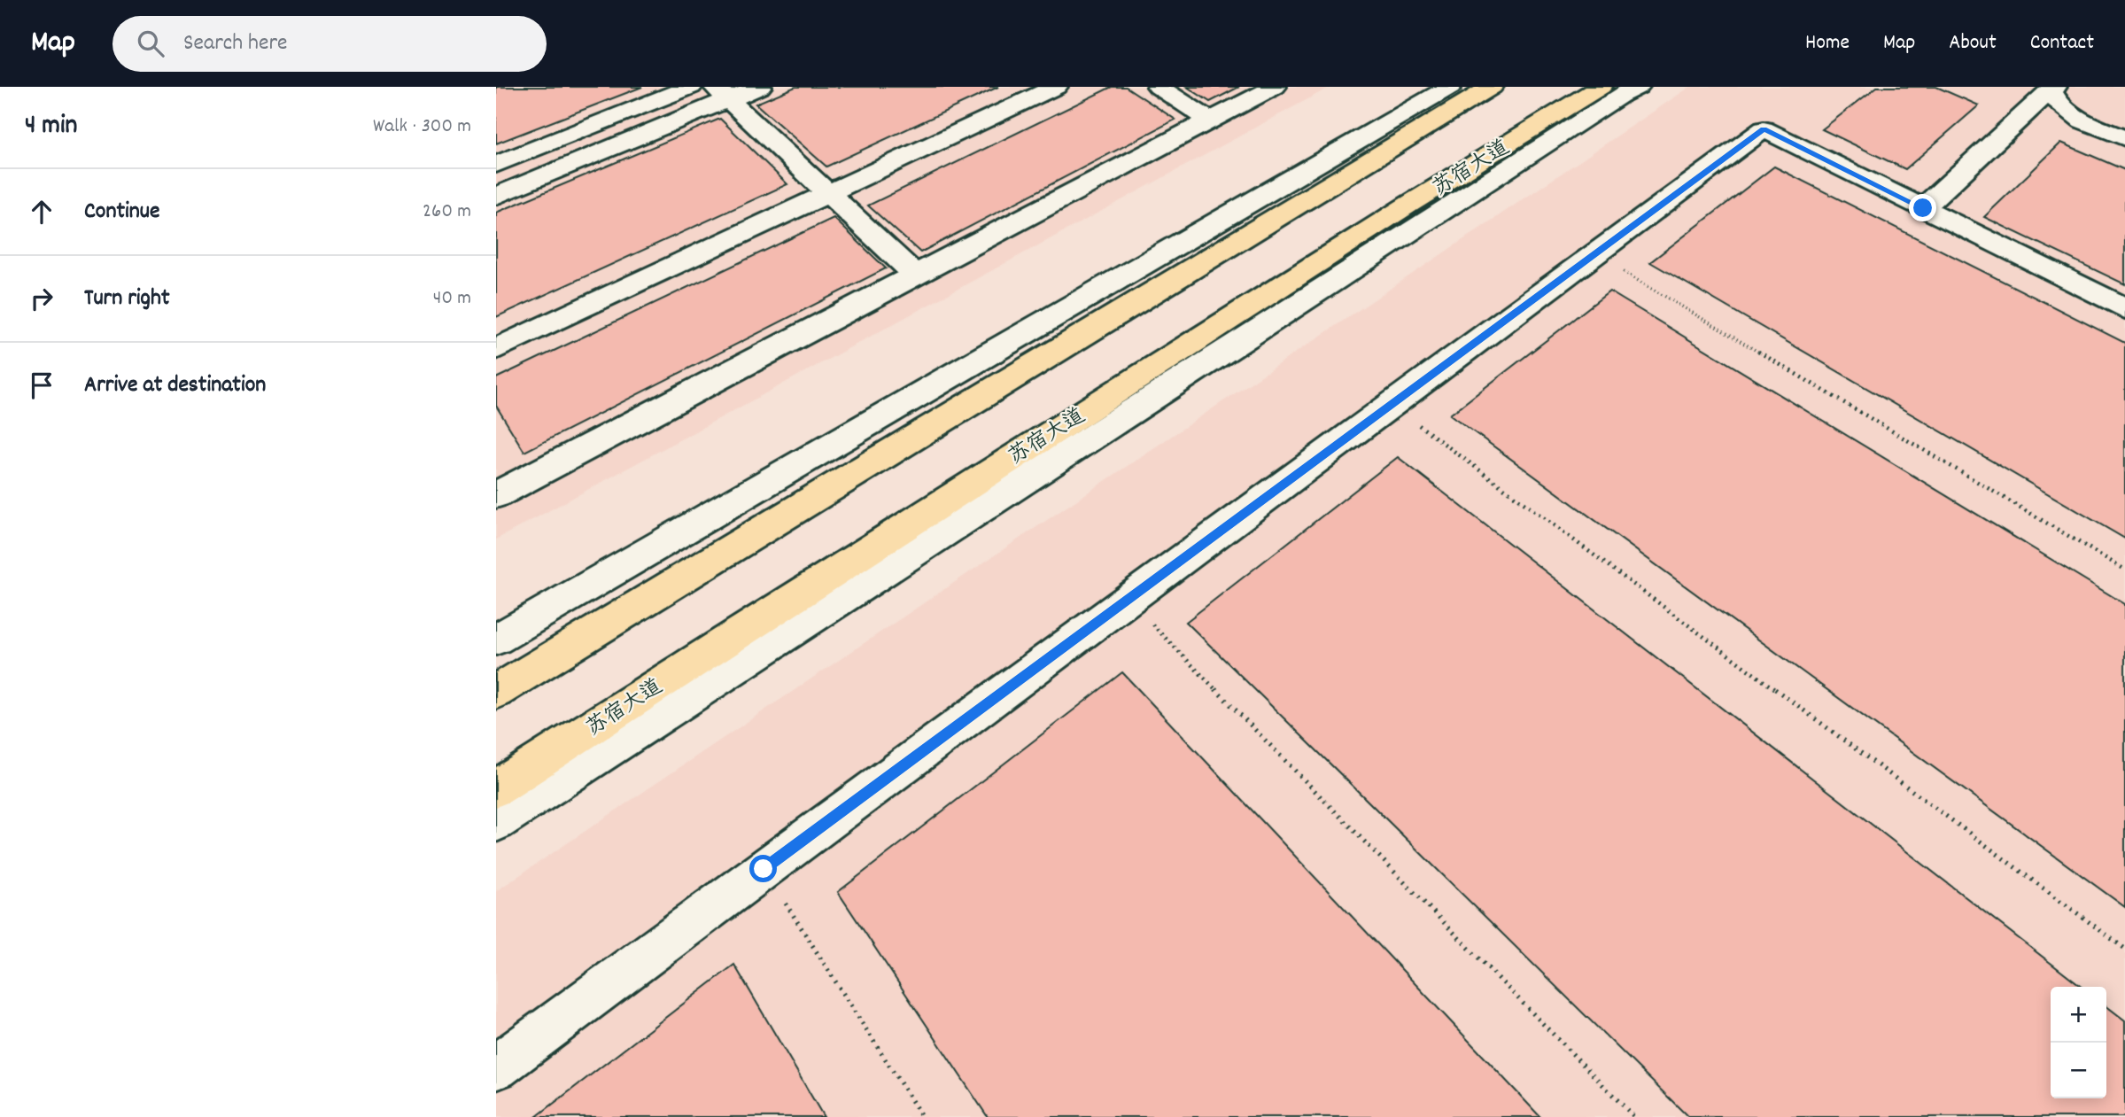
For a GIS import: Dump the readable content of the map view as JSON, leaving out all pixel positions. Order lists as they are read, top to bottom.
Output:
{
  "streets": {
    "main road": ["苏宿大道"]
  },
  "page": {
    "header": "Map",
    "search": "Search here",
    "nav": [
      "Home",
      "Map",
      "About",
      "Contact"
    ],
    "heading": ["4 min", "Walk · 300 m"],
    "list": [
      ["Continue", "260 m"],
      ["Turn right", "40 m"],
      "Arrive at destination"
    ],
    "map_buttons": ["+", "−"]
  }
}
